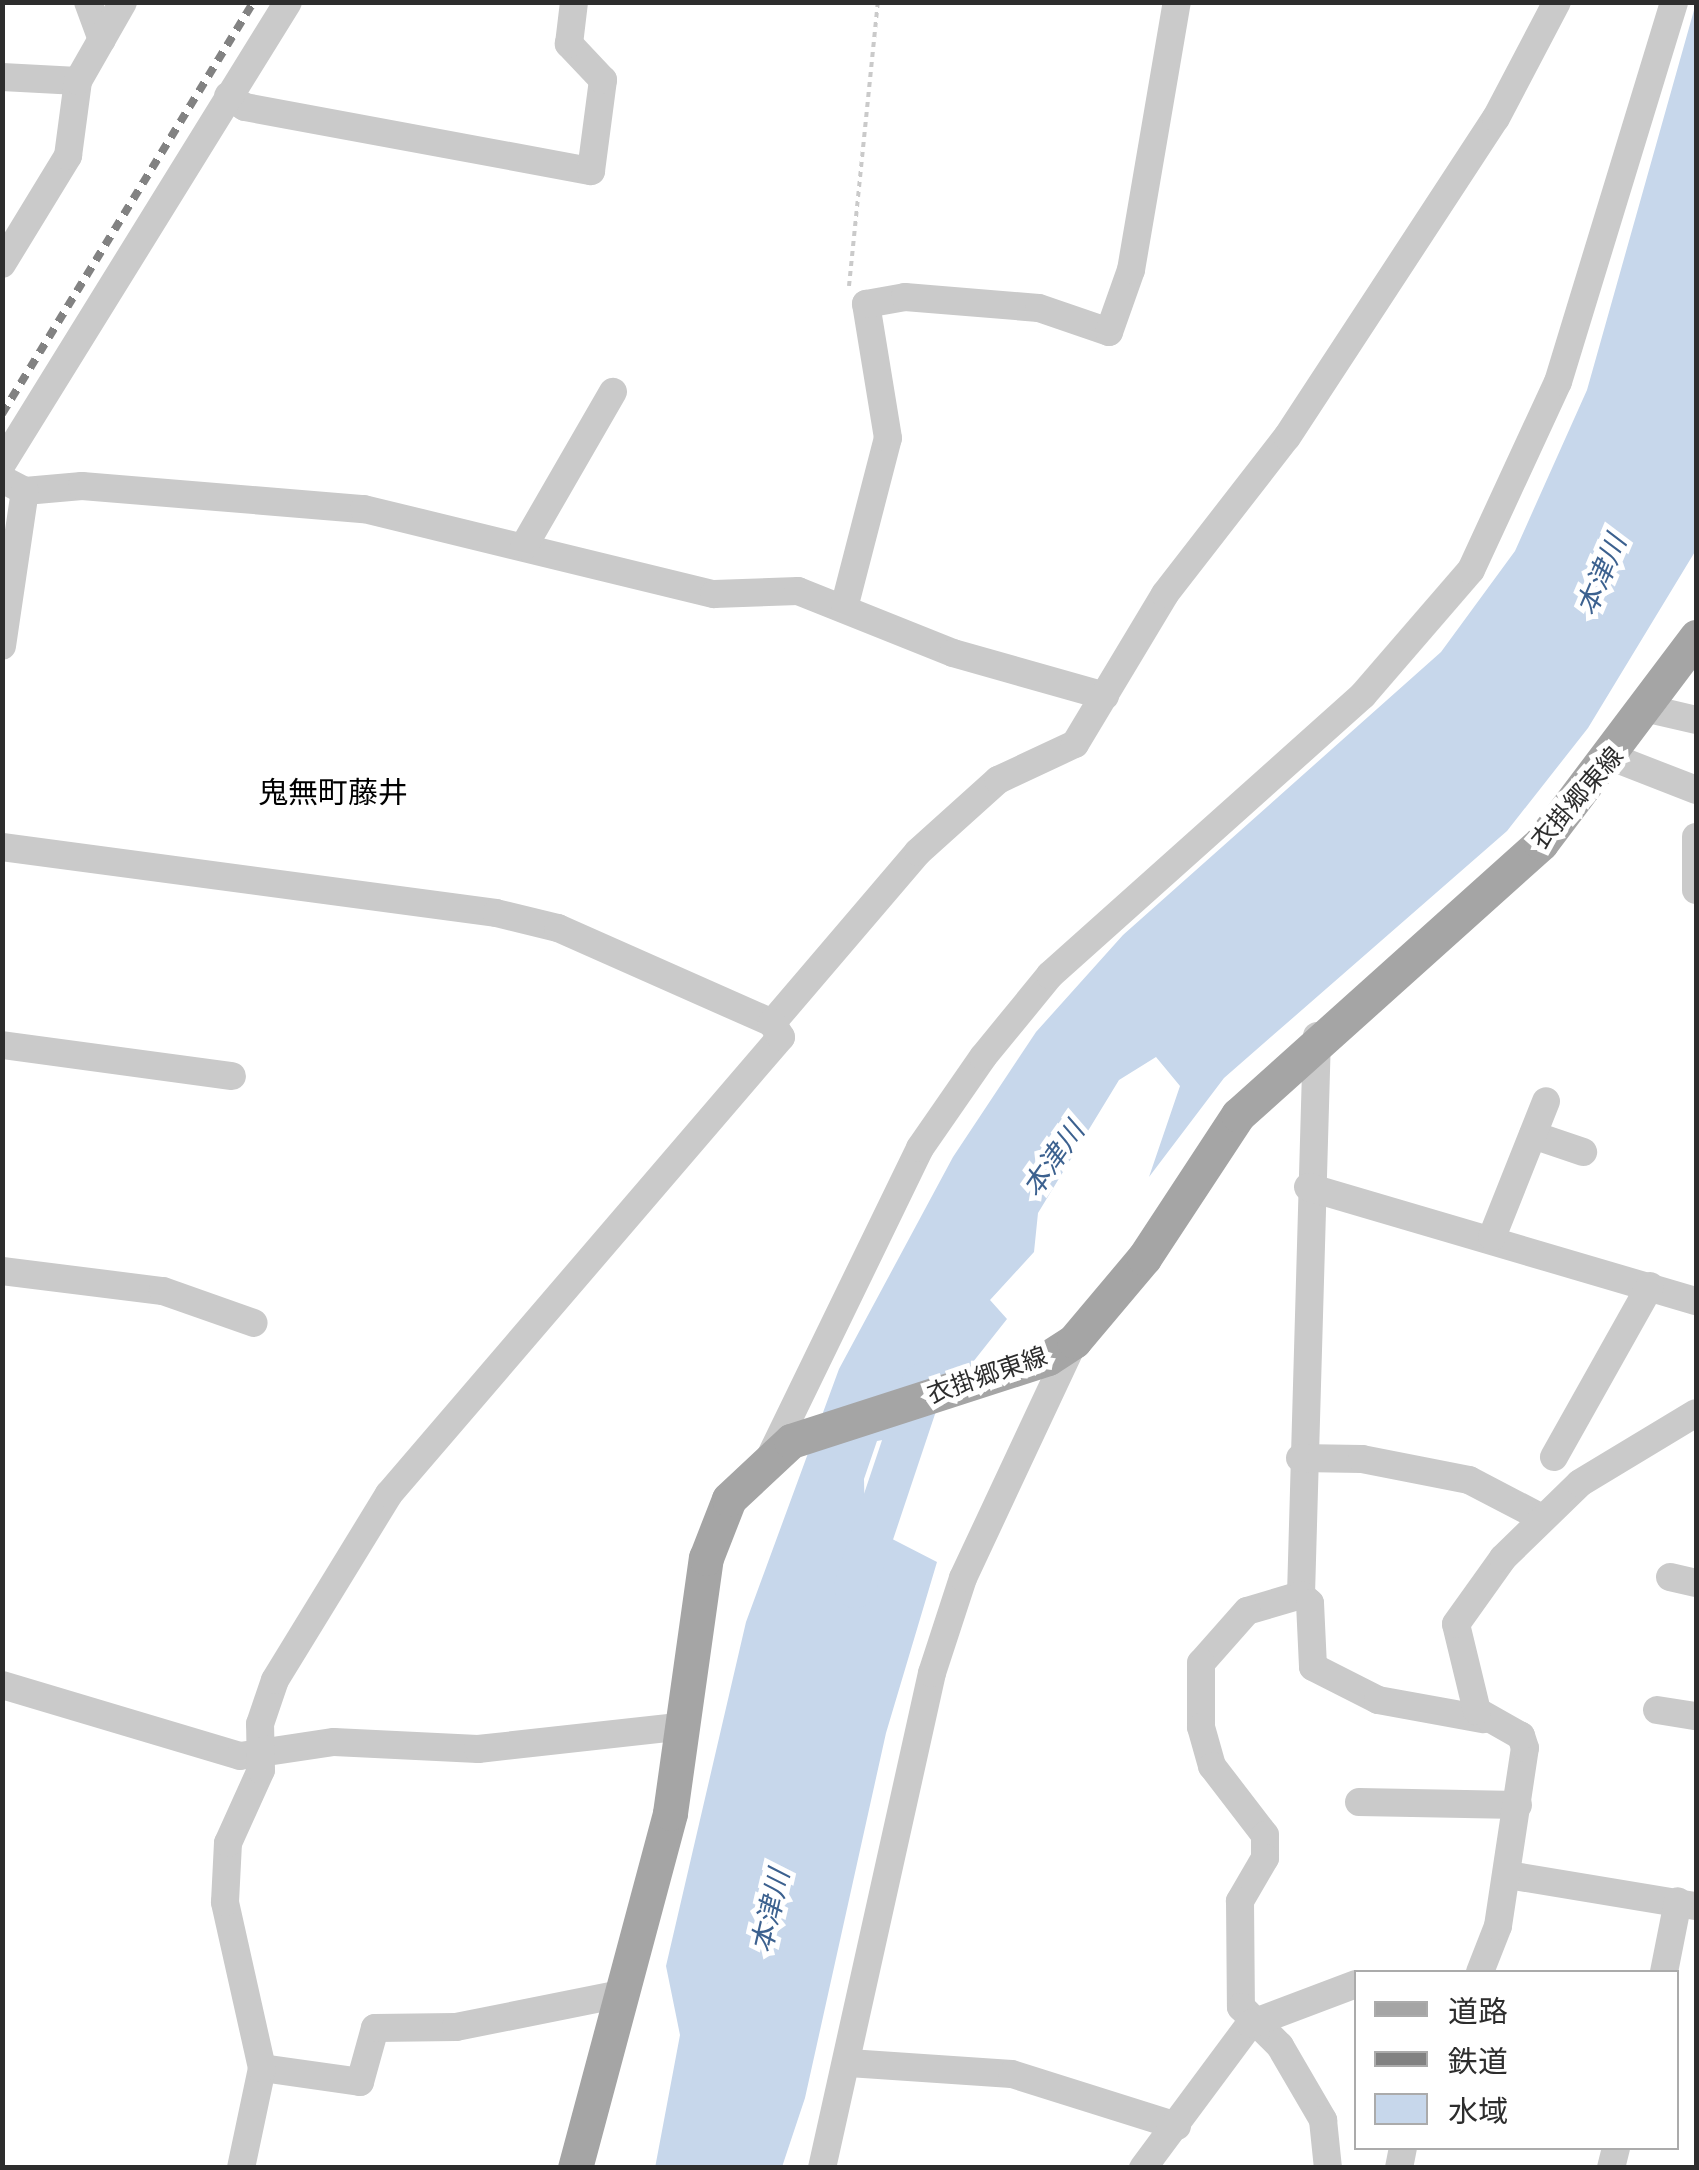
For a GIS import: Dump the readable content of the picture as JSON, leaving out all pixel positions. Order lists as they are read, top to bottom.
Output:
{
  "streets": {
    "main road": ["衣掛郷東線"]
  },
  "districts": ["鬼無町藤井"],
  "water": ["本津川"],
  "legend": ["道路", "鉄道", "水域"]
}
